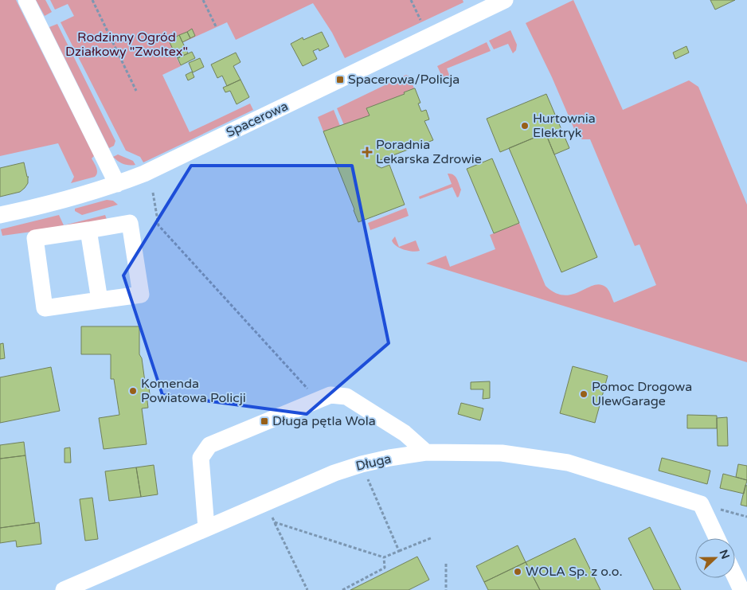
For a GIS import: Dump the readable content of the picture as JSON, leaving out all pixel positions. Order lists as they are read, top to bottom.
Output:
{
  "streets": {
    "street": ["Spacerowa", "Długa"]
  },
  "parks": ["Rodzinny Ogród Działkowy \"Zwoltex\""],
  "places": {
    "transit": ["Spacerowa/Policja", "Długa pętla Wola"],
    "other": [
      "Hurtownia Elektryk",
      "Komenda Powiatowa Policji",
      "Pomoc Drogowa UlewGarage",
      "WOLA Sp. z o.o."
    ],
    "health": ["Poradnia Lekarska Zdrowie"]
  },
  "north": "right"
}
